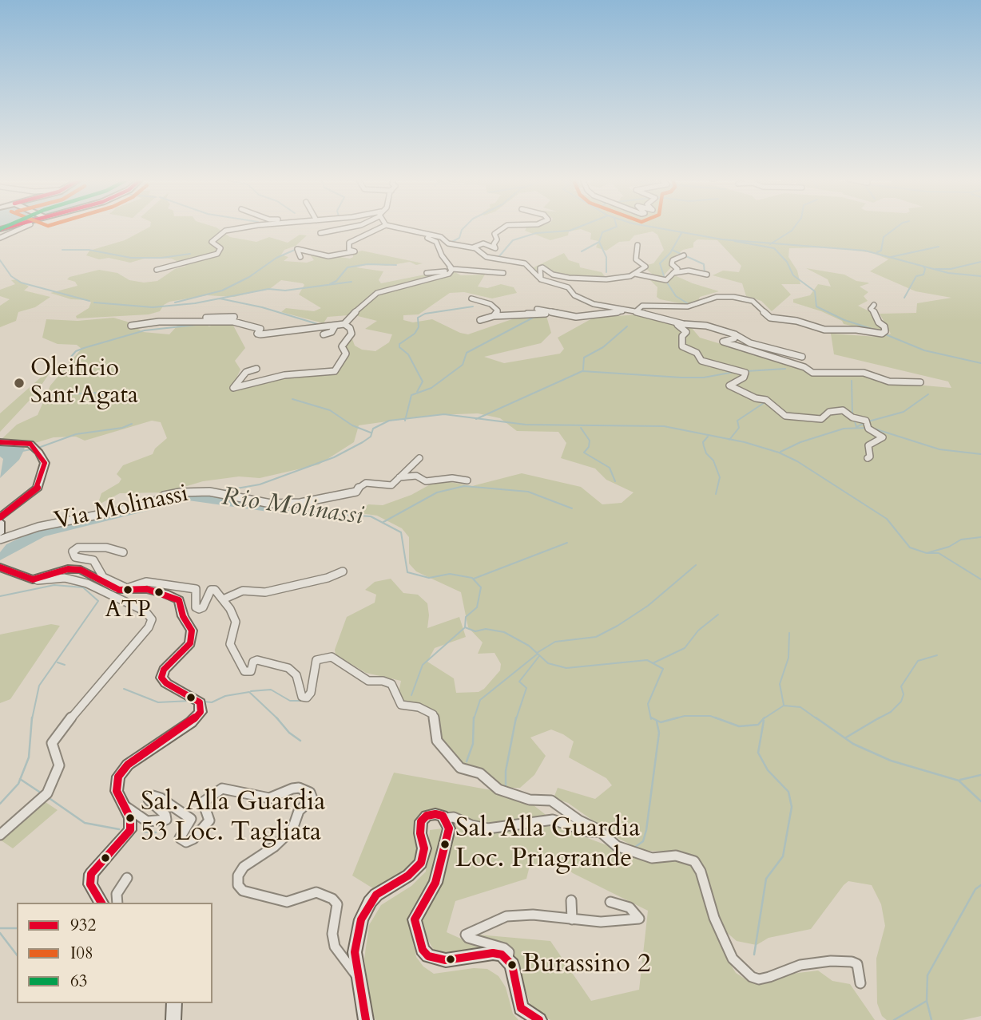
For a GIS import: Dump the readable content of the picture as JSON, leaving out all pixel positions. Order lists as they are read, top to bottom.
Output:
{
  "streets": {
    "street": ["Via Molinassi"]
  },
  "water": ["Rio Molinassi"],
  "places": [
    "Oleificio Sant'Agata",
    "ATP",
    "Sal. Alla Guardia 53 Loc. Tagliata",
    "Sal. Alla Guardia Loc. Priagrande",
    "Burassino 2"
  ],
  "lines": ["transit line 932", "transit line 63"],
  "legend": ["932", "I08", "63"]
}
